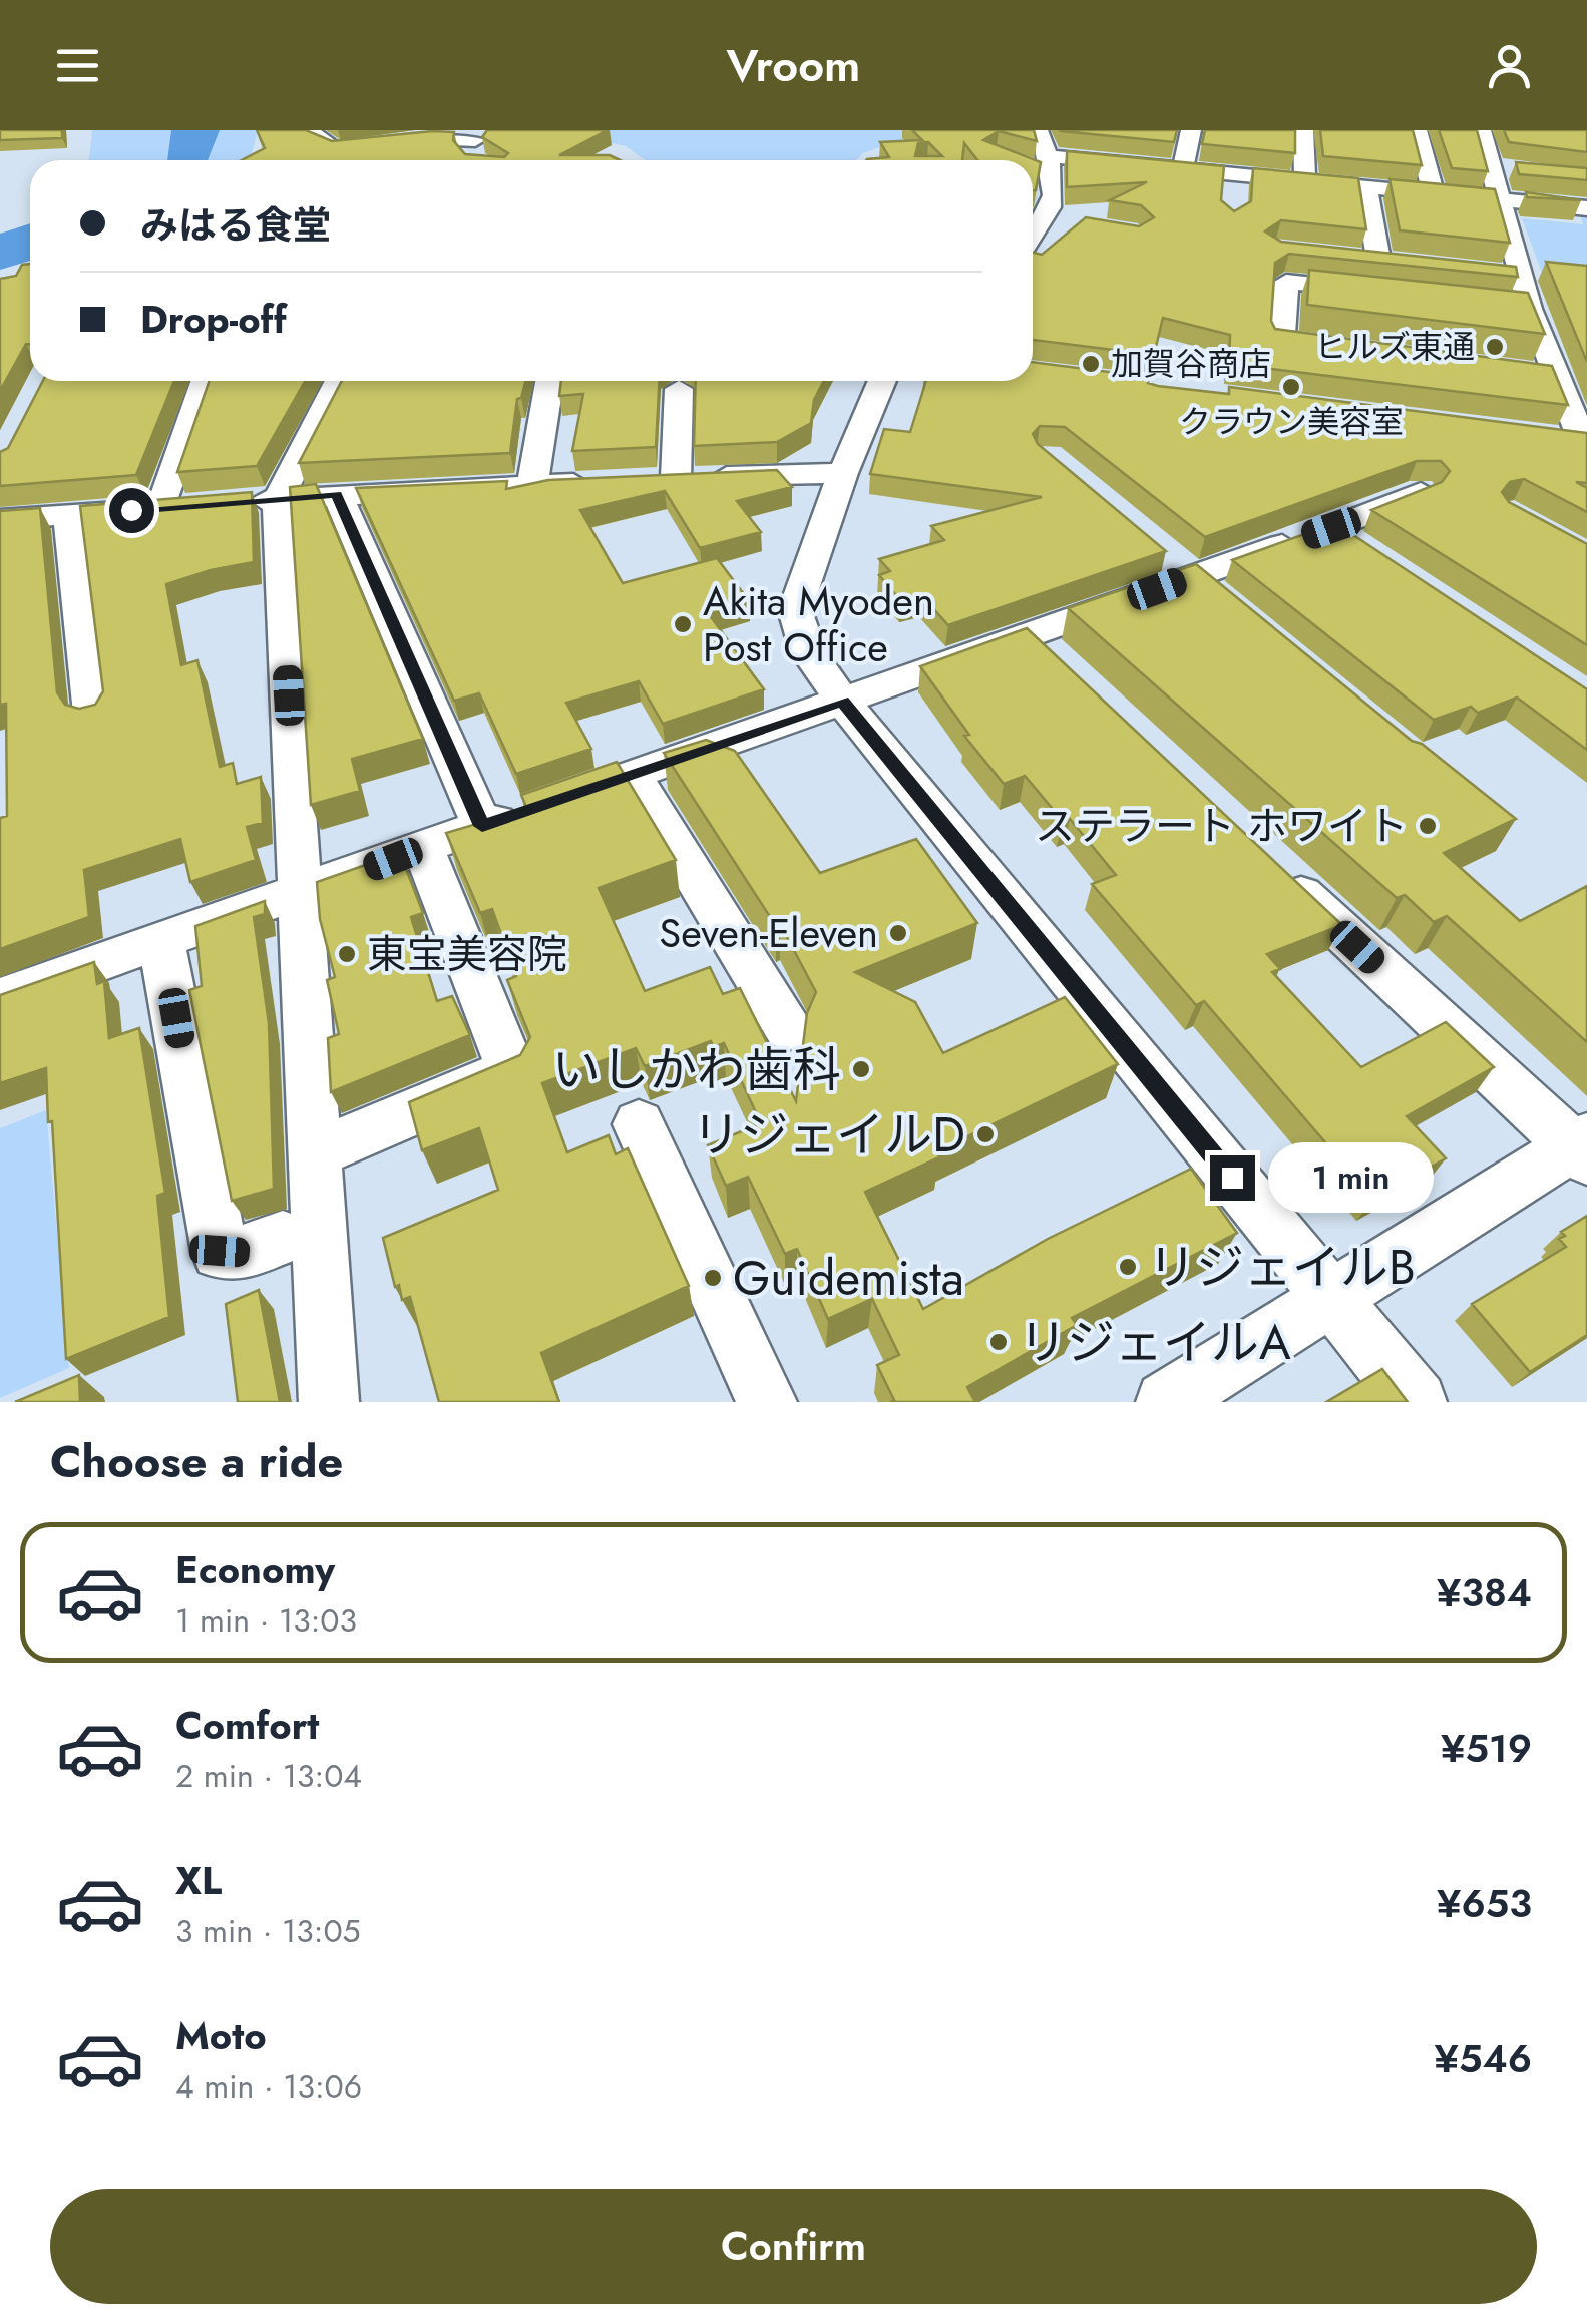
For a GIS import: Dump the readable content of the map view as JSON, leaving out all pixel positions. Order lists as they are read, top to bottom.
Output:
{
  "places": [
    "ヒルズ東通",
    "加賀谷商店",
    "クラウン美容室",
    "Akita Myoden Post Office",
    "ステラート ホワイト",
    "Seven-Eleven",
    "東宝美容院",
    "いしかわ歯科",
    "リジェイルD",
    "リジェイルB",
    "Guidemista",
    "リジェイルA"
  ],
  "page": {
    "header": "Vroom",
    "banner": ["みはる食堂", "Drop-off"],
    "bubble": "1 min",
    "heading": "Choose a ride",
    "list": [
      {
        "name": "Economy",
        "note": "1 min · 13:03",
        "value": "¥384"
      },
      {
        "name": "Comfort",
        "note": "2 min · 13:04",
        "value": "¥519"
      },
      {
        "name": "XL",
        "note": "3 min · 13:05",
        "value": "¥653"
      },
      {
        "name": "Moto",
        "note": "4 min · 13:06",
        "value": "¥546"
      }
    ],
    "buttons": "Confirm"
  }
}
